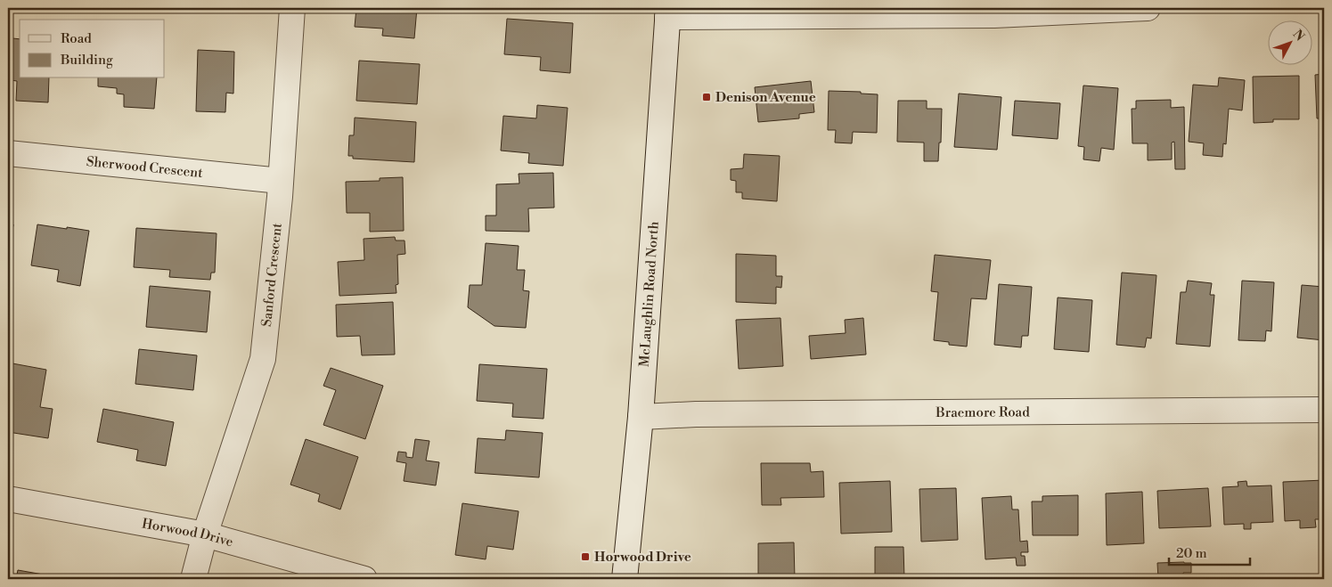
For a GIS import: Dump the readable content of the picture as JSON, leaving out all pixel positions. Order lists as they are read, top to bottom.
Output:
{
  "streets": {
    "street": [
      "Sherwood Crescent",
      "Sanford Crescent",
      "McLaughlin Road North",
      "Braemore Road",
      "Horwood Drive"
    ]
  },
  "crossings": [
    ["Sherwood Crescent", "Sanford Crescent"],
    ["Sanford Crescent", "Horwood Drive"],
    ["McLaughlin Road North", "Braemore Road"]
  ],
  "places": {
    "transit": ["Denison Avenue", "Horwood Drive"]
  },
  "legend": ["Road", "Building"],
  "scale_bar": "20 m",
  "north": "top right"
}
